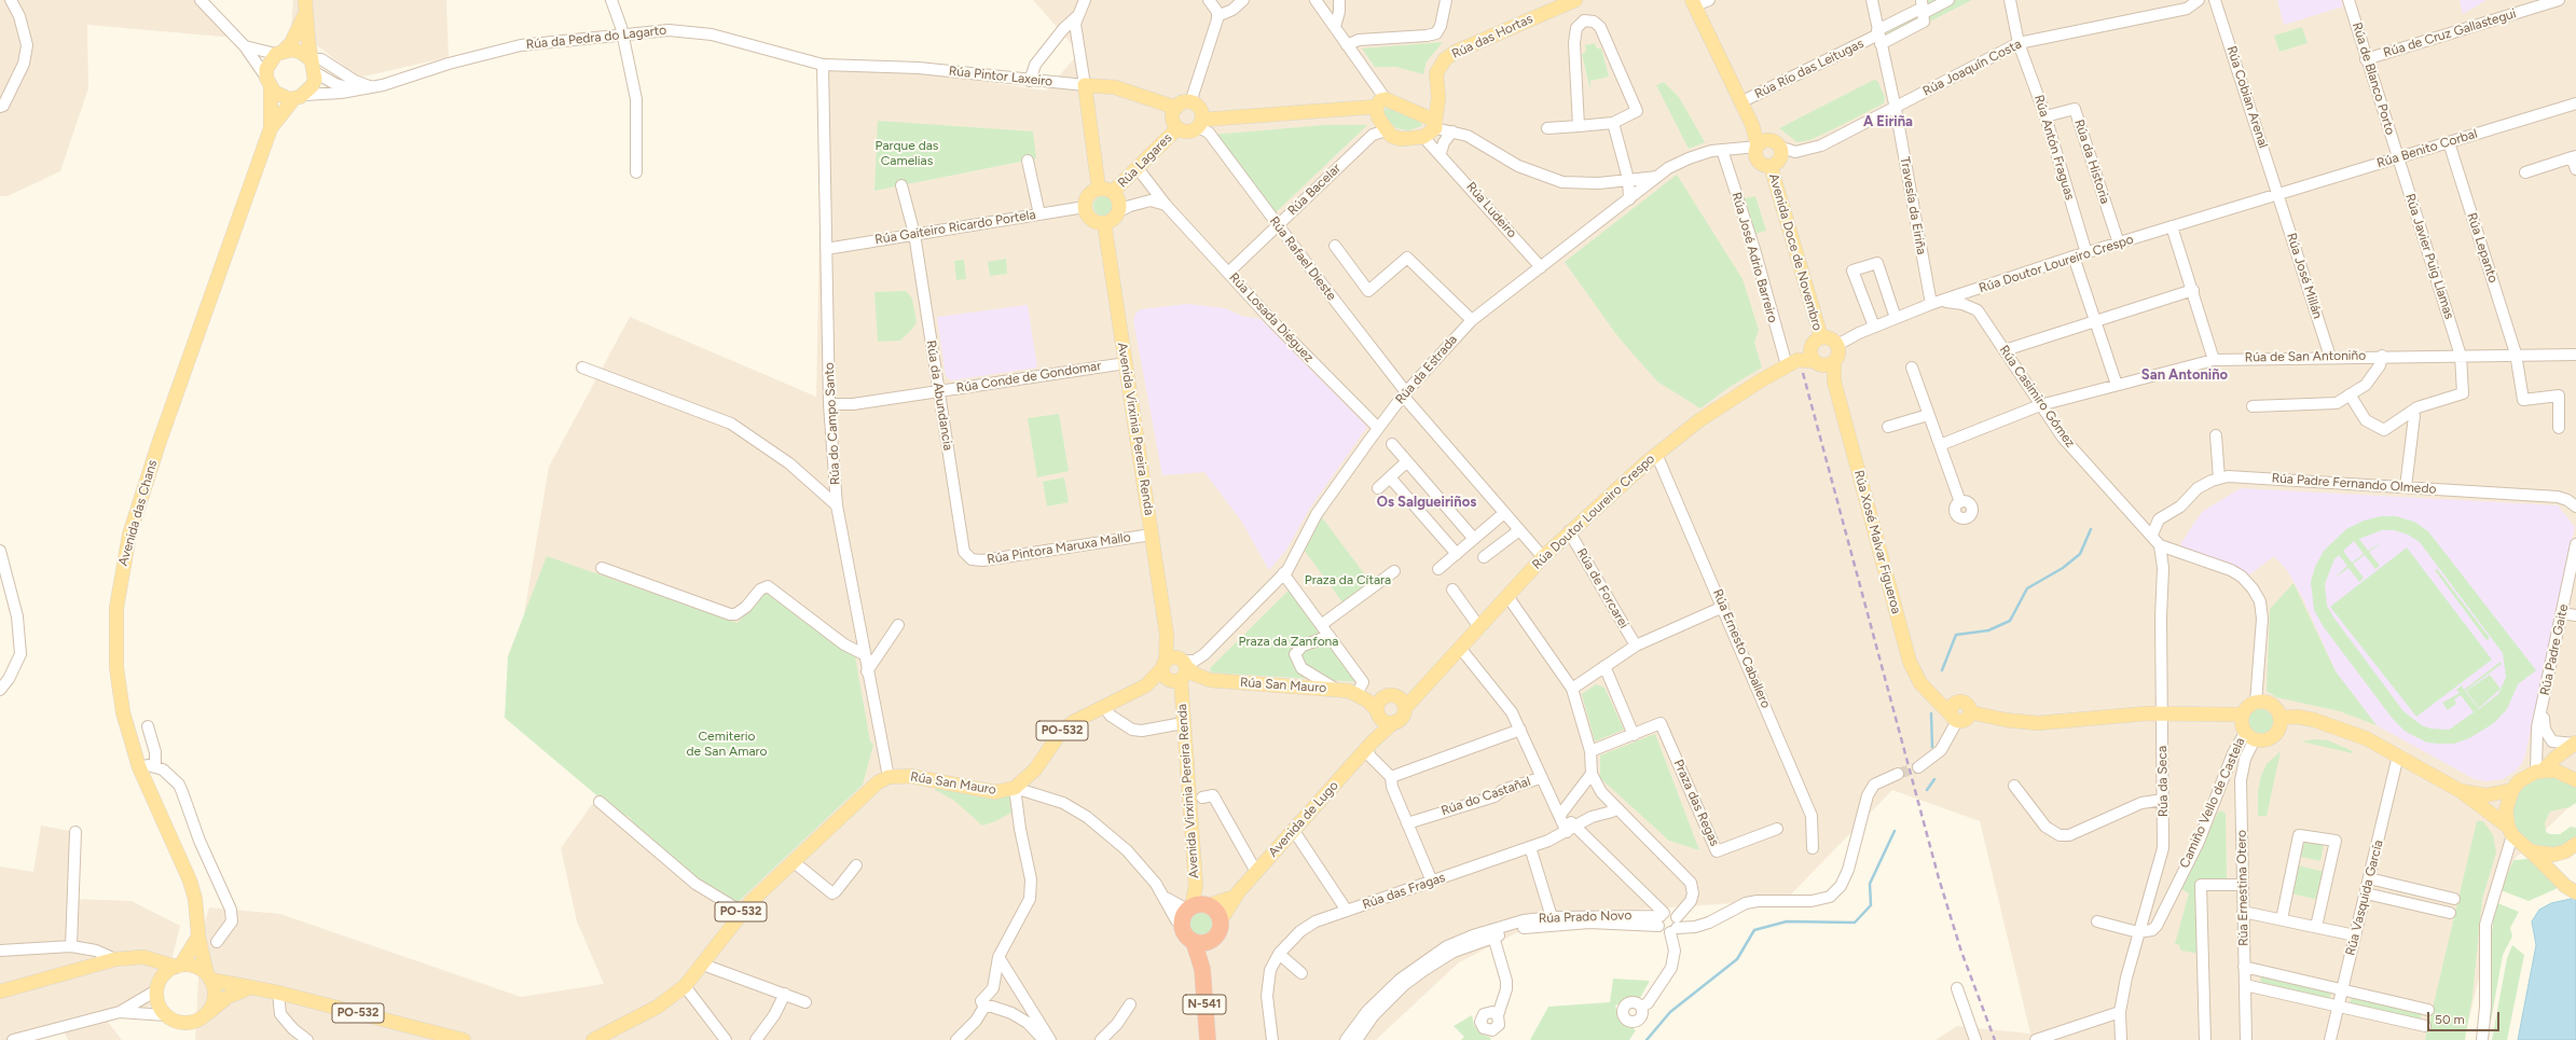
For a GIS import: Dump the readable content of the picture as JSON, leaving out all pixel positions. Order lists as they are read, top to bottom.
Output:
{
  "streets": {
    "highway": ["N-541"],
    "main road": [
      "Rúa das Hortas",
      "Rúa Pintor Laxeiro",
      "Rúa Lagares",
      "Avenida Doce de Novembro",
      "Rúa Doutor Loureiro Crespo",
      "Avenida Virxinia Pereira Renda",
      "Avenida das Chans",
      "Rúa Xosé Malvar Figueroa",
      "Rúa San Mauro",
      "PO-532",
      "Avenida de Lugo"
    ],
    "street": [
      "Rúa de Cruz Gallastegui",
      "Rúa da Pedra do Lagarto",
      "Rúa Joaquín Costa",
      "Rúa Río das Leitugas",
      "Rúa de Blanco Porto",
      "Rúa Cobian Arenal",
      "Rúa Antón Fraguas",
      "Rúa Benito Corbal",
      "Rúa da Historia",
      "Rúa Bacelar",
      "Travesía da Eiriña",
      "Rúa Ludeiro",
      "Rúa Gaiteiro Ricardo Portela",
      "Rúa Lepanto",
      "Rúa Javier Puig Llamas",
      "Rúa José Adrio Barreiro",
      "Rúa Rafael Dieste",
      "Rúa José Millán",
      "Rúa Losada Diéguez",
      "Rúa de San Antoniño",
      "Rúa da Estrada",
      "Rúa Conde de Gondomar",
      "Rúa da Abundancia",
      "Rúa Casimiro Gómez",
      "Rúa do Campo Santo",
      "Rúa Padre Fernando Olmedo",
      "Rúa Pintora Maruxa Mallo",
      "Rúa de Forcarei",
      "Rúa Ernesto Caballero",
      "Rúa Padre Gaite",
      "Rúa da Seca",
      "Rúa do Castañal",
      "Praza das Regas",
      "Camiño Vello de Castela",
      "Rúa Ernestina Otero",
      "Rúa das Fragas",
      "Rúa Vasquida García",
      "Rúa Prado Novo"
    ]
  },
  "crossings": [
    ["Rúa de Cruz Gallastegui", "Rúa de Blanco Porto"],
    ["Rúa das Hortas", "Rúa Ludeiro"],
    ["Rúa da Pedra do Lagarto", "Rúa Pintor Laxeiro"],
    ["Rúa da Pedra do Lagarto", "Rúa do Campo Santo"],
    ["Rúa da Pedra do Lagarto", "Avenida das Chans"],
    ["Rúa Joaquín Costa", "Rúa Antón Fraguas"],
    ["Rúa Joaquín Costa", "Travesía da Eiriña"],
    ["Rúa Joaquín Costa", "Rúa da Estrada"],
    ["Rúa Río das Leitugas", "Travesía da Eiriña"],
    ["Rúa Pintor Laxeiro", "Rúa Lagares"],
    ["Rúa Pintor Laxeiro", "Rúa Rafael Dieste"],
    ["Rúa Pintor Laxeiro", "Rúa do Campo Santo"],
    ["Rúa de Blanco Porto", "Rúa Benito Corbal"],
    ["Rúa de Blanco Porto", "Rúa Javier Puig Llamas"],
    ["Rúa Cobian Arenal", "Rúa Benito Corbal"],
    ["Rúa Cobian Arenal", "Rúa Doutor Loureiro Crespo"],
    ["Rúa Cobian Arenal", "Rúa José Millán"],
    ["Rúa Antón Fraguas", "Rúa da Historia"],
    ["Rúa Antón Fraguas", "Rúa Doutor Loureiro Crespo"],
    ["Rúa Benito Corbal", "Rúa Lepanto"],
    ["Rúa Benito Corbal", "Rúa Javier Puig Llamas"],
    ["Rúa Benito Corbal", "Rúa Doutor Loureiro Crespo"],
    ["Rúa Benito Corbal", "Rúa José Millán"],
    ["Rúa Lagares", "Rúa Gaiteiro Ricardo Portela"],
    ["Rúa Lagares", "Rúa Rafael Dieste"],
    ["Rúa Lagares", "Rúa Losada Diéguez"],
    ["Rúa Lagares", "Avenida Virxinia Pereira Renda"],
    ["Rúa da Historia", "Rúa Doutor Loureiro Crespo"],
    ["Rúa Bacelar", "Rúa Rafael Dieste"],
    ["Rúa Bacelar", "Rúa Losada Diéguez"],
    ["Travesía da Eiriña", "Rúa Doutor Loureiro Crespo"],
    ["Travesía da Eiriña", "Rúa Casimiro Gómez"],
    ["Rúa Ludeiro", "Rúa da Estrada"],
    ["Rúa Gaiteiro Ricardo Portela", "Rúa da Abundancia"],
    ["Rúa Gaiteiro Ricardo Portela", "Rúa do Campo Santo"],
    ["Rúa Gaiteiro Ricardo Portela", "Avenida Virxinia Pereira Renda"],
    ["Rúa Lepanto", "Rúa de San Antoniño"],
    ["Avenida Doce de Novembro", "Rúa Doutor Loureiro Crespo"],
    ["Avenida Doce de Novembro", "Rúa Xosé Malvar Figueroa"],
    ["Rúa Javier Puig Llamas", "Rúa de San Antoniño"],
    ["Rúa José Adrio Barreiro", "Rúa Doutor Loureiro Crespo"],
    ["Rúa José Adrio Barreiro", "Rúa da Estrada"],
    ["Rúa Rafael Dieste", "Rúa Doutor Loureiro Crespo"],
    ["Rúa Rafael Dieste", "Rúa da Estrada"],
    ["Rúa Doutor Loureiro Crespo", "Rúa José Millán"],
    ["Rúa Doutor Loureiro Crespo", "Rúa Casimiro Gómez"],
    ["Rúa Doutor Loureiro Crespo", "Rúa Xosé Malvar Figueroa"],
    ["Rúa Doutor Loureiro Crespo", "Rúa de Forcarei"],
    ["Rúa Doutor Loureiro Crespo", "Rúa Ernesto Caballero"],
    ["Rúa Doutor Loureiro Crespo", "Rúa San Mauro"],
    ["Rúa Doutor Loureiro Crespo", "Avenida de Lugo"],
    ["Rúa José Millán", "Rúa de San Antoniño"],
    ["Rúa Losada Diéguez", "Rúa da Estrada"],
    ["Rúa de San Antoniño", "Rúa Casimiro Gómez"],
    ["Rúa da Estrada", "Avenida Virxinia Pereira Renda"],
    ["Rúa da Estrada", "Rúa San Mauro"],
    ["Rúa Conde de Gondomar", "Rúa da Abundancia"],
    ["Rúa Conde de Gondomar", "Rúa do Campo Santo"],
    ["Rúa Conde de Gondomar", "Avenida Virxinia Pereira Renda"],
    ["Rúa da Abundancia", "Rúa Pintora Maruxa Mallo"],
    ["Rúa Casimiro Gómez", "Rúa Padre Fernando Olmedo"],
    ["Rúa Casimiro Gómez", "Rúa da Seca"],
    ["Rúa do Campo Santo", "Rúa San Mauro"],
    ["Avenida Virxinia Pereira Renda", "Rúa Pintora Maruxa Mallo"],
    ["Avenida Virxinia Pereira Renda", "Rúa San Mauro"],
    ["Avenida Virxinia Pereira Renda", "Avenida de Lugo"],
    ["Avenida Virxinia Pereira Renda", "N-541"],
    ["Avenida das Chans", "PO-532"],
    ["Rúa San Mauro", "Avenida de Lugo"],
    ["Rúa da Seca", "Camiño Vello de Castela"],
    ["Camiño Vello de Castela", "Rúa Ernestina Otero"],
    ["Avenida de Lugo", "N-541"]
  ],
  "districts": ["A Eiriña", "San Antoniño", "Os Salgueiriños"],
  "parks": [
    "Parque das Camelias",
    "Praza da Cítara",
    "Praza da Zanfona",
    "Cemiterio de San Amaro"
  ],
  "scale_bar": "50 m"
}
